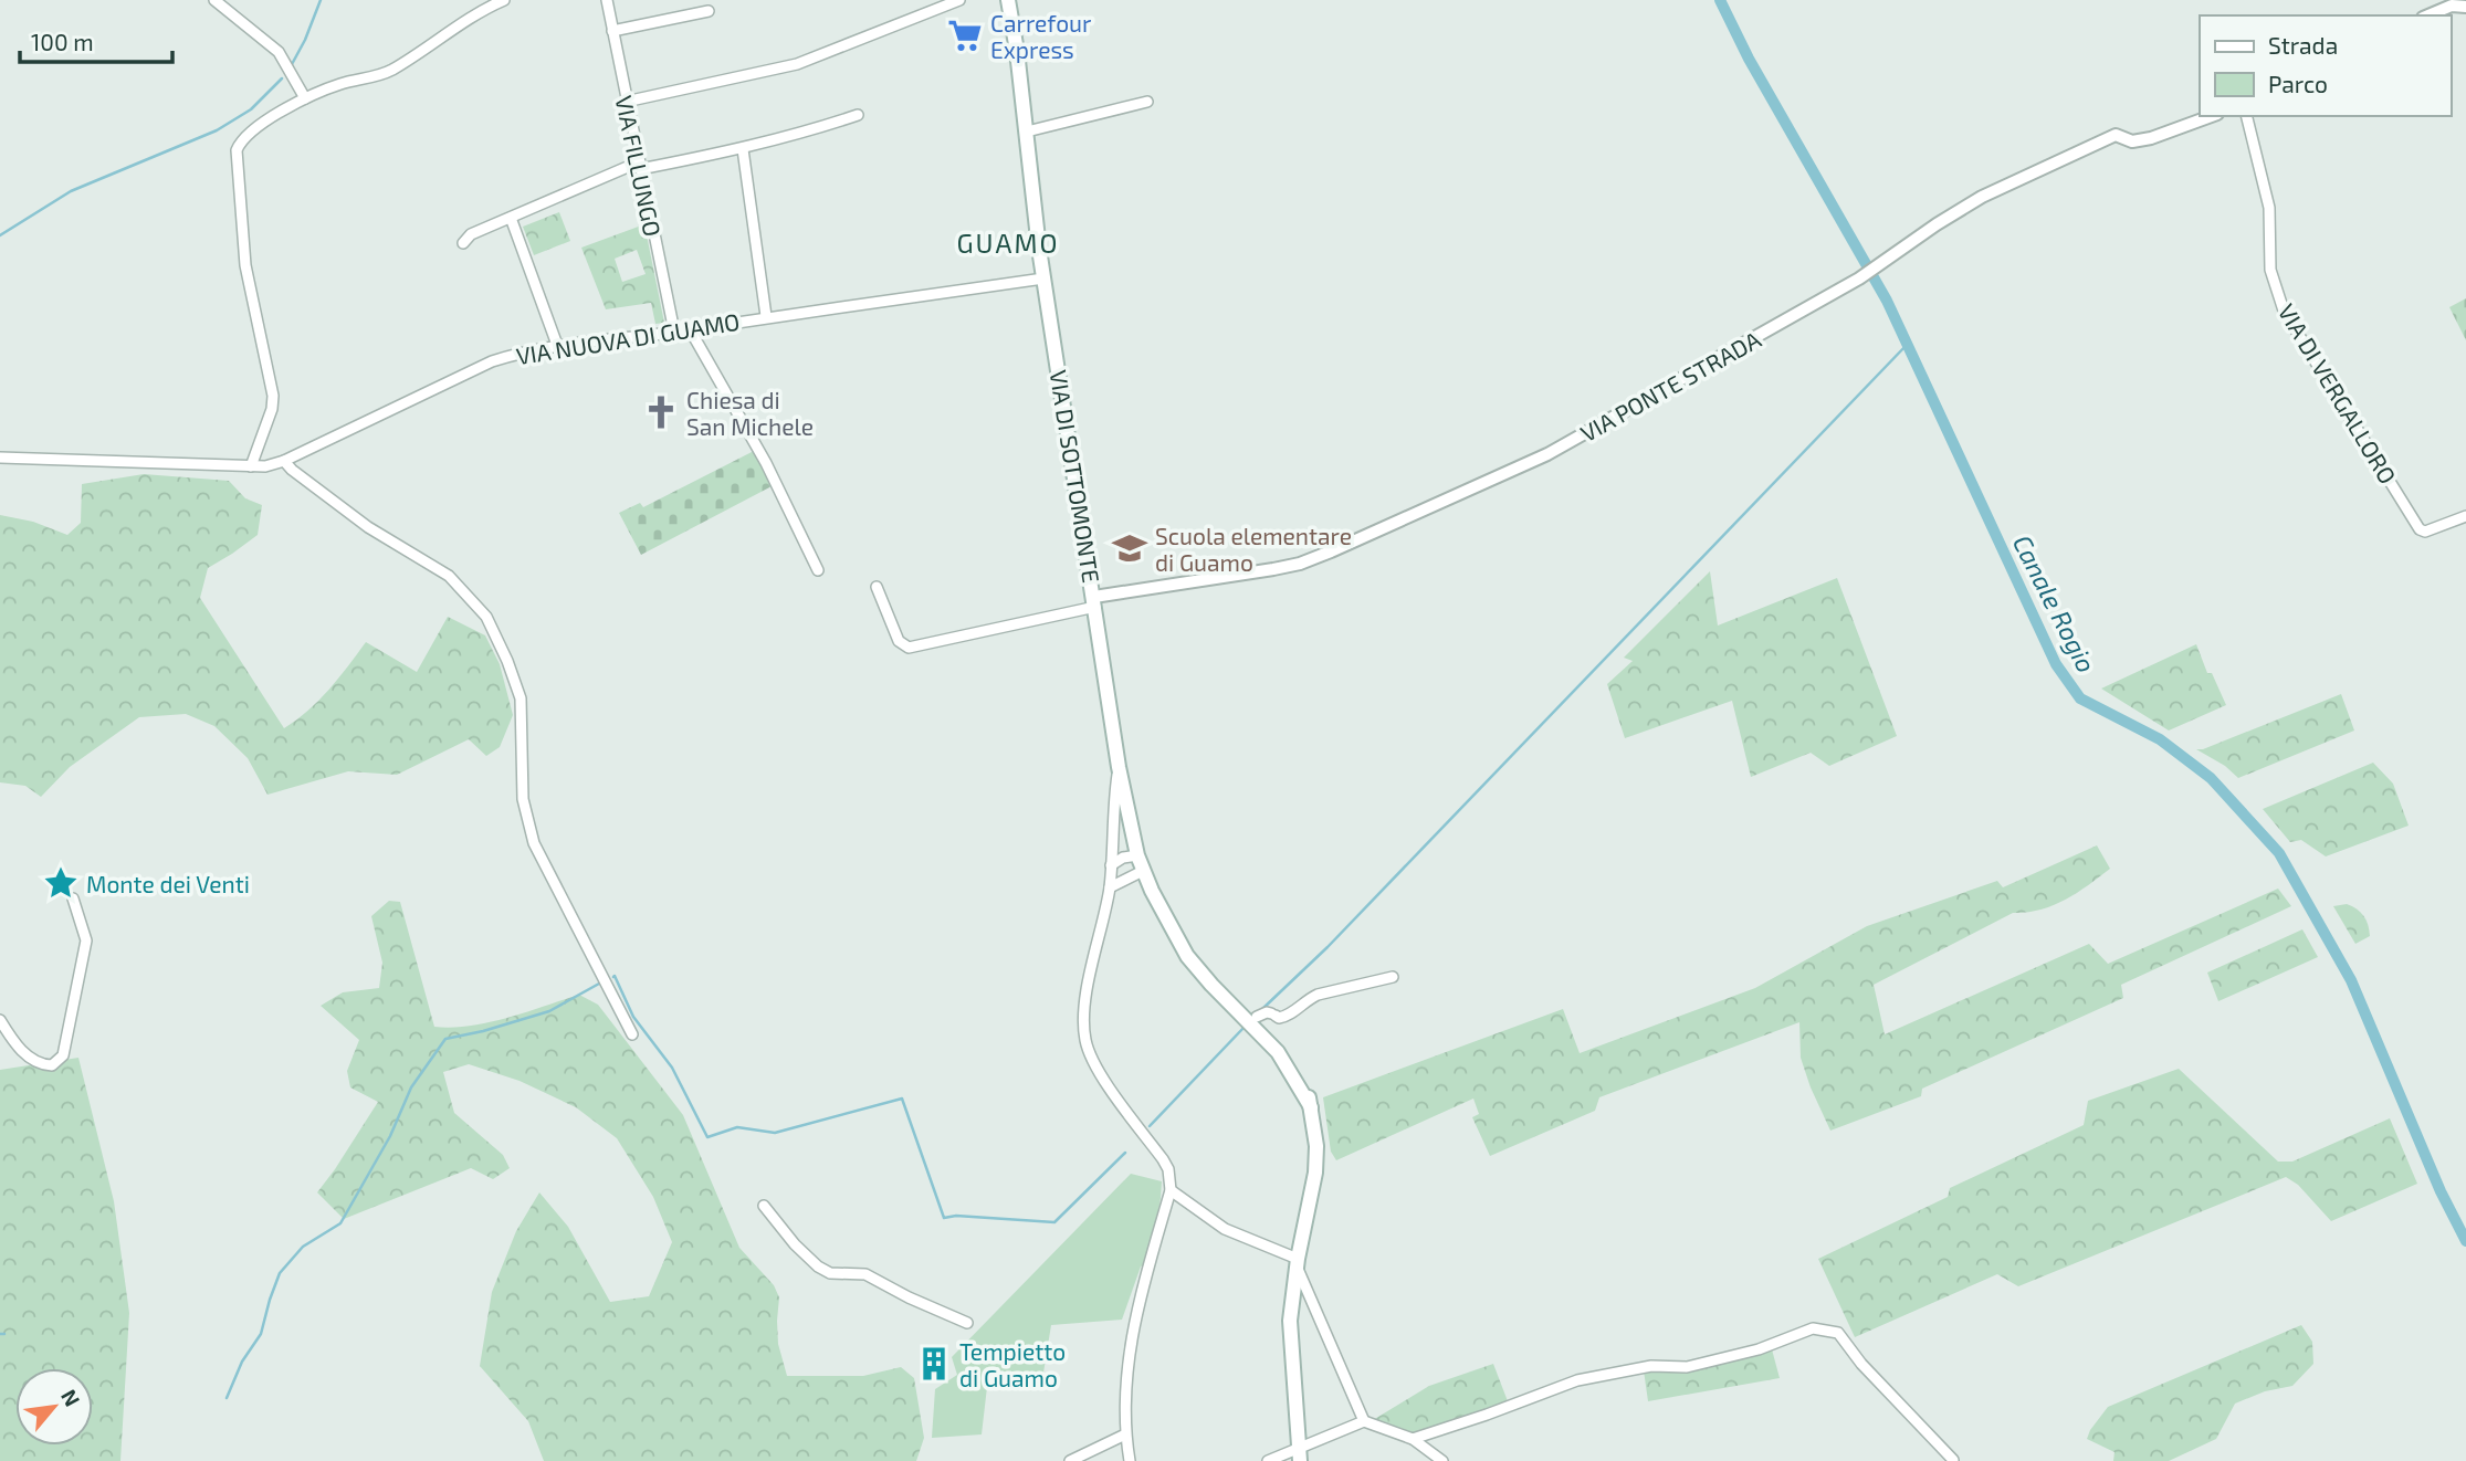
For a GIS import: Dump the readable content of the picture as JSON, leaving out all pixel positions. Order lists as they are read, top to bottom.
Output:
{
  "streets": {
    "main road": ["VIA DI SOTTOMONTE"],
    "street": [
      "VIA FILLUNGO",
      "VIA NUOVA DI GUAMO",
      "VIA PONTE STRADA",
      "VIA DI VERGALLORO"
    ]
  },
  "crossings": [
    ["VIA FILLUNGO", "VIA NUOVA DI GUAMO"],
    ["VIA NUOVA DI GUAMO", "VIA DI SOTTOMONTE"],
    ["VIA PONTE STRADA", "VIA DI SOTTOMONTE"]
  ],
  "districts": ["GUAMO"],
  "water": ["Canale Rogio"],
  "places": {
    "supermarket": ["Carrefour Express"],
    "church": ["Chiesa di San Michele"],
    "school or university": ["Scuola elementare di Guamo"],
    "place": ["Monte dei Venti"],
    "building": ["Tempietto di Guamo"]
  },
  "legend": ["Strada", "Parco"],
  "scale_bar": "100 m",
  "north": "top right"
}
